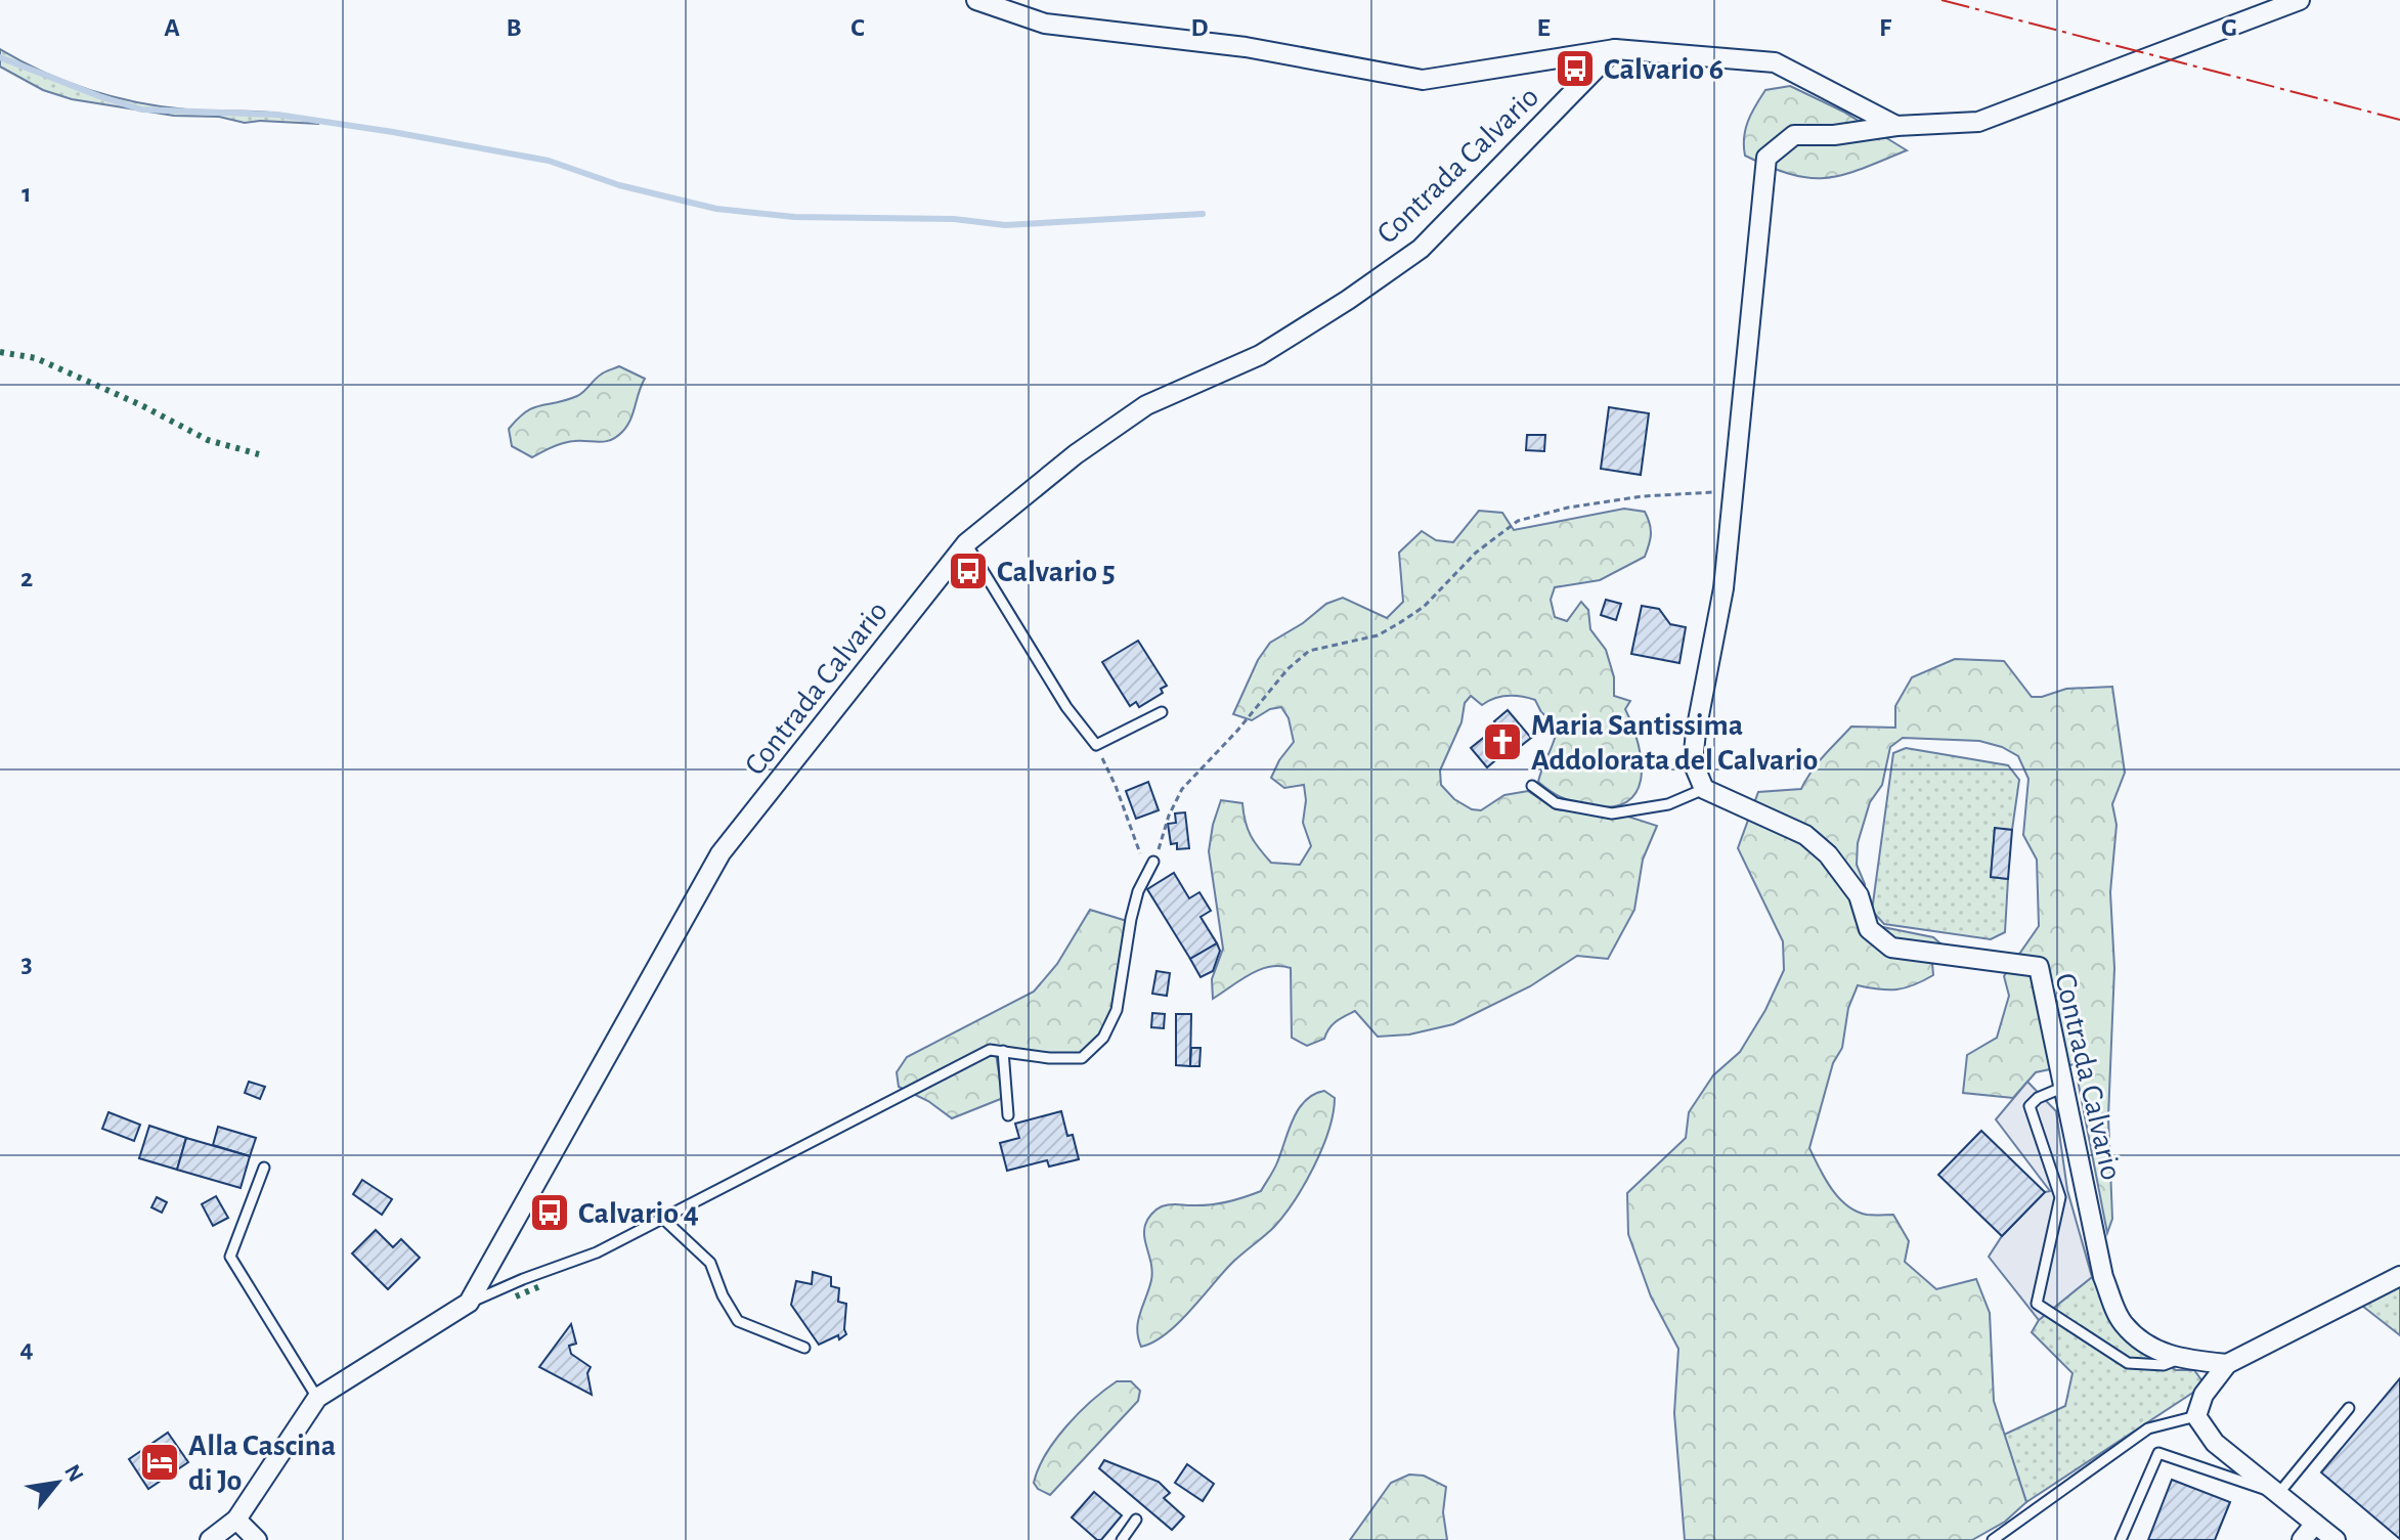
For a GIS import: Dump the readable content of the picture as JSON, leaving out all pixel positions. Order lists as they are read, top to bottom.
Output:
{
  "streets": {
    "street": ["Contrada Calvario"]
  },
  "places": {
    "bus stop": ["Calvario 6", "Calvario 5", "Calvario 4"],
    "church": ["Maria Santissima Addolorata del Calvario"],
    "hotel": ["Alla Cascina di Jo"]
  },
  "north": "top right",
  "grid": {
    "columns": [
      "A",
      "B",
      "C",
      "D",
      "E",
      "F",
      "G"
    ],
    "rows": [
      "1",
      "2",
      "3",
      "4"
    ]
  }
}
